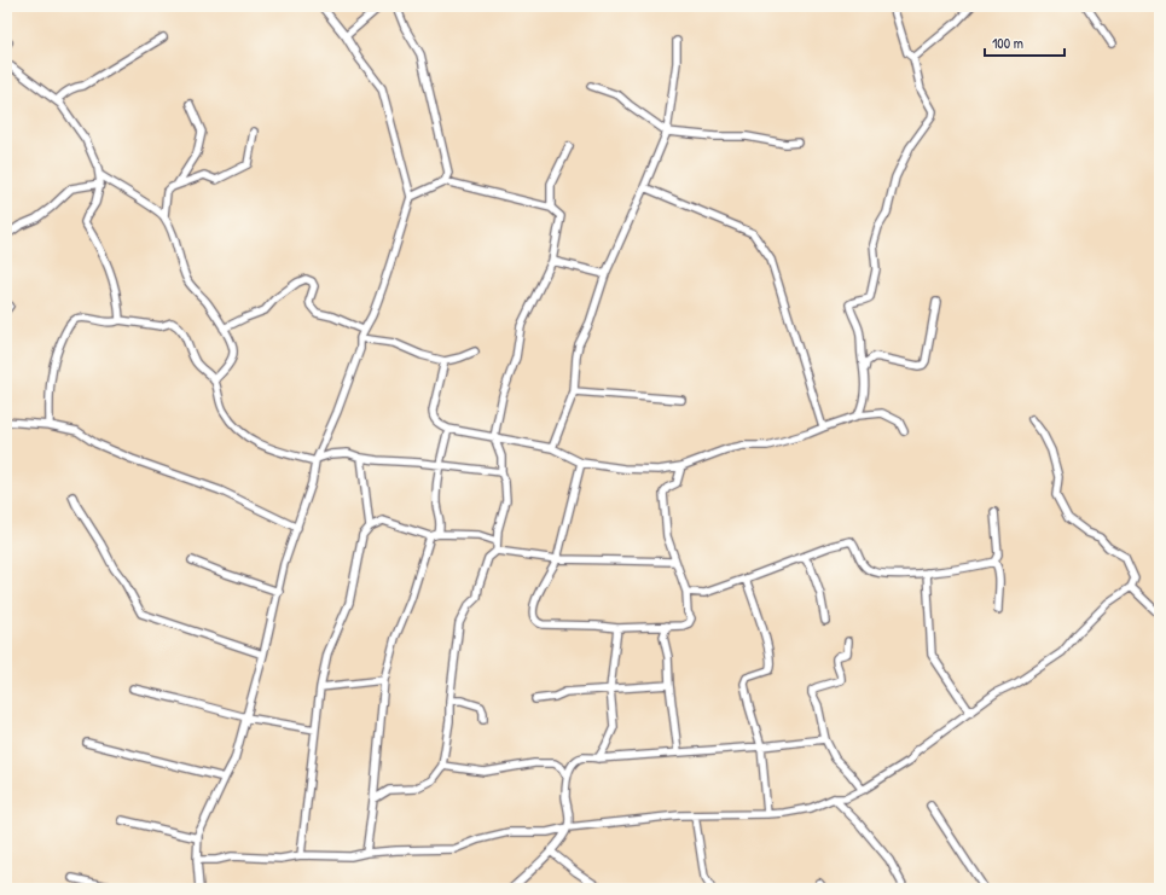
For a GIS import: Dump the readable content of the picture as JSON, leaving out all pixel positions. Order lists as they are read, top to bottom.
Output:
{
  "scale_bar": "100 m"
}
